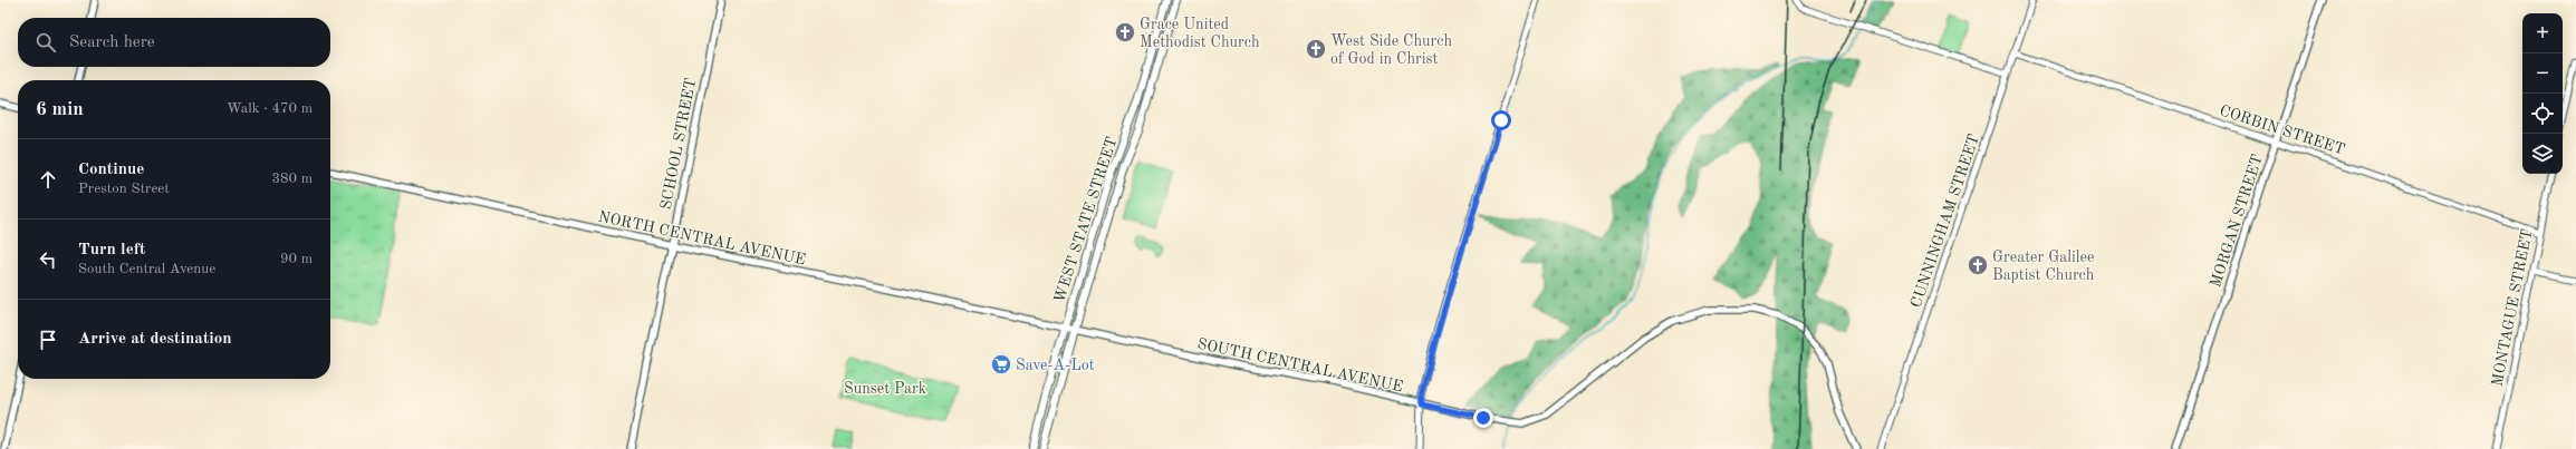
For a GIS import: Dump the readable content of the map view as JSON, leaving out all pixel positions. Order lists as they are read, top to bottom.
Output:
{
  "streets": {
    "main road": [
      "SCHOOL STREET",
      "WEST STATE STREET",
      "MORGAN STREET",
      "NORTH CENTRAL AVENUE",
      "SOUTH CENTRAL AVENUE"
    ],
    "street": ["CORBIN STREET", "CUNNINGHAM STREET", "MONTAGUE STREET"]
  },
  "crossings": [
    ["CORBIN STREET", "CUNNINGHAM STREET"],
    ["CORBIN STREET", "MORGAN STREET"],
    ["CORBIN STREET", "MONTAGUE STREET"],
    ["SCHOOL STREET", "NORTH CENTRAL AVENUE"],
    ["WEST STATE STREET", "NORTH CENTRAL AVENUE"],
    ["WEST STATE STREET", "SOUTH CENTRAL AVENUE"],
    ["NORTH CENTRAL AVENUE", "SOUTH CENTRAL AVENUE"]
  ],
  "parks": ["Sunset Park"],
  "places": {
    "church": ["Grace United Methodist Church", "West Side Church of God in Christ", "Greater Galilee Baptist Church"],
    "supermarket": ["Save-A-Lot"]
  },
  "page": {
    "map_buttons": ["+", "−"],
    "search": "Search here",
    "heading": ["6 min", "Walk · 470 m"],
    "list": [
      ["Continue", "Preston Street", "380 m"],
      ["Turn left", "South Central Avenue", "90 m"],
      "Arrive at destination"
    ]
  }
}
